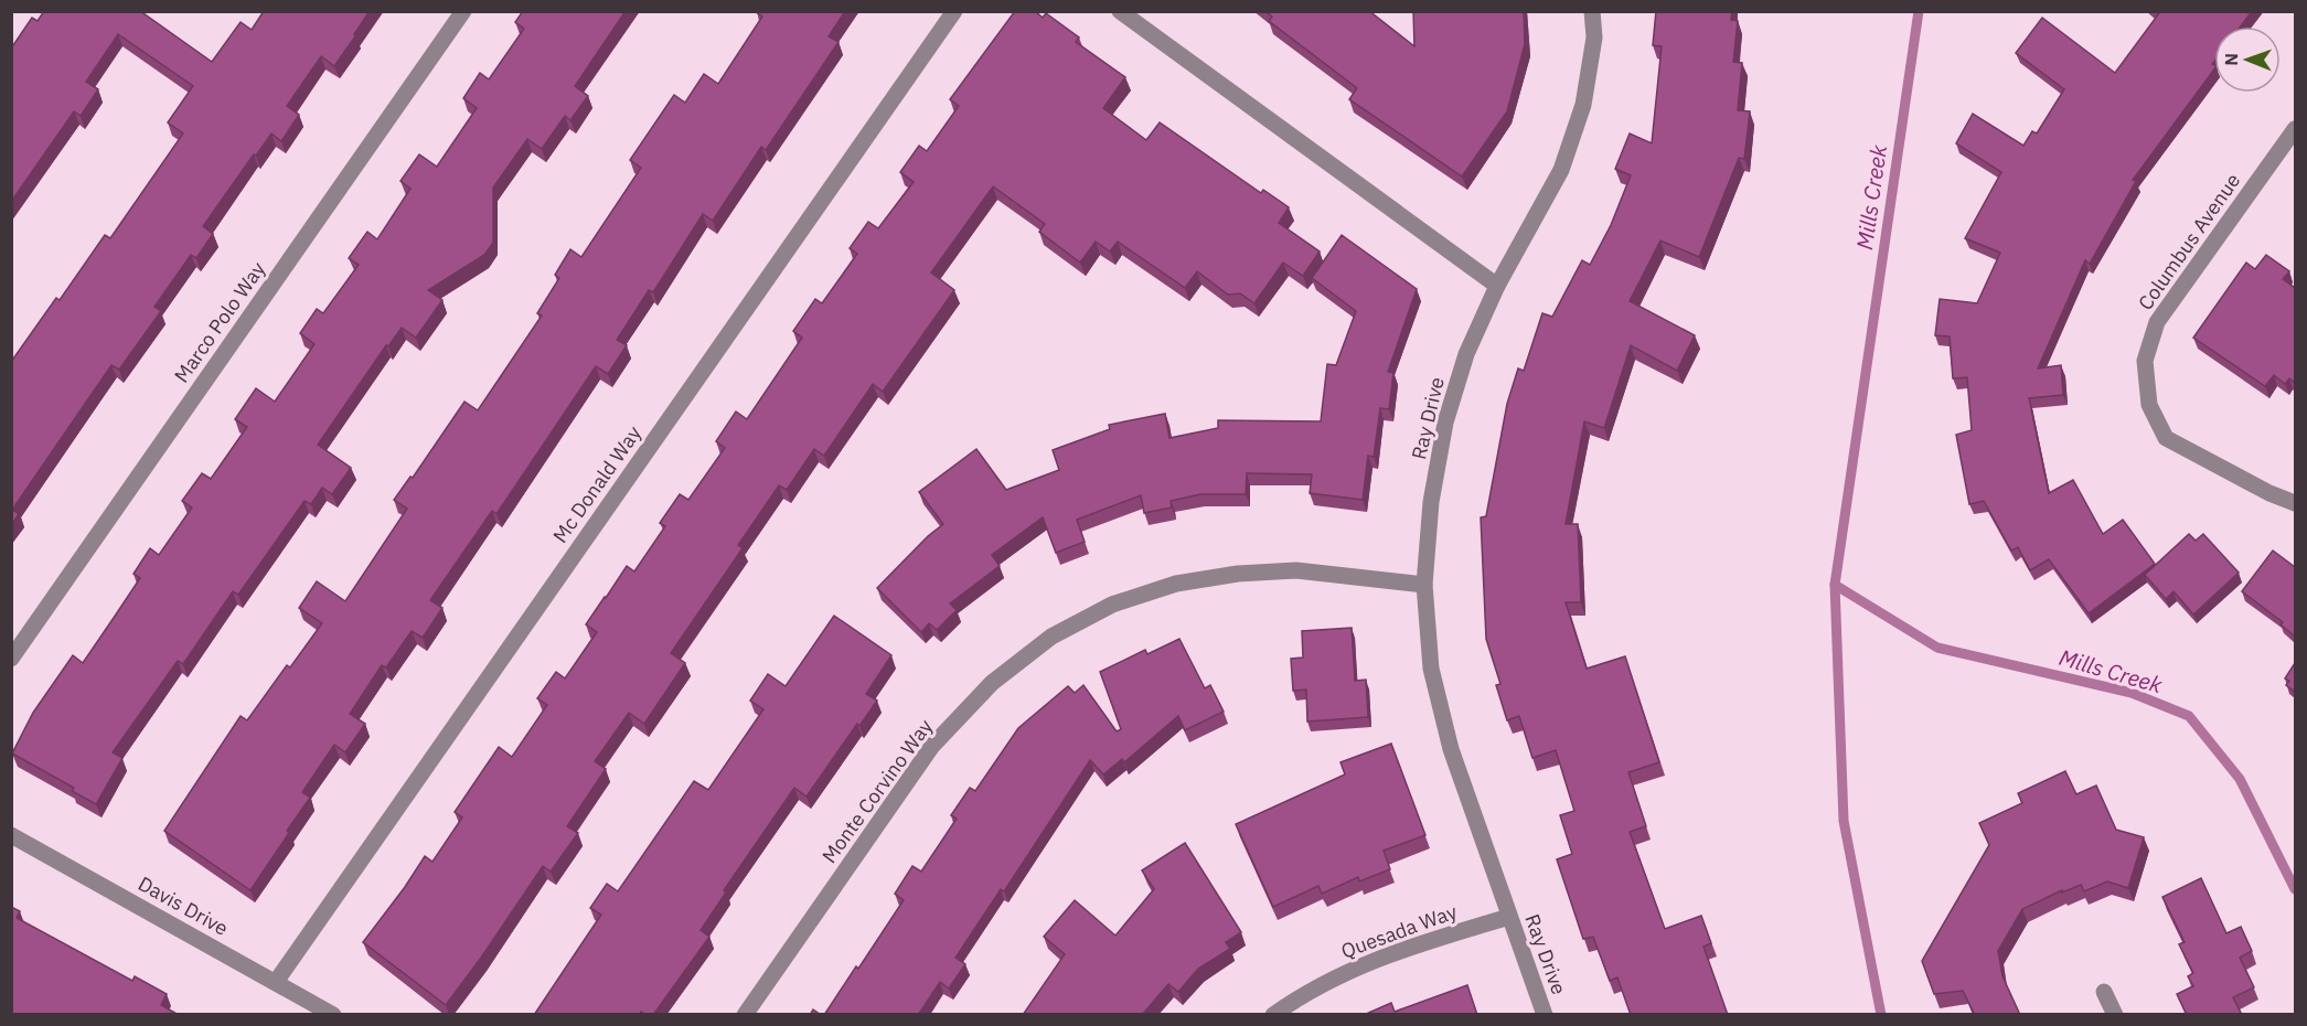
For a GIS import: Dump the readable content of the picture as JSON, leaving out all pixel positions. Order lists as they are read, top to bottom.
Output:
{
  "streets": {
    "street": [
      "Columbus Avenue",
      "Marco Polo Way",
      "Ray Drive",
      "Mc Donald Way",
      "Monte Corvino Way",
      "Davis Drive",
      "Quesada Way"
    ]
  },
  "crossings": [
    ["Ray Drive", "Monte Corvino Way"],
    ["Ray Drive", "Quesada Way"],
    ["Mc Donald Way", "Davis Drive"]
  ],
  "water": ["Mills Creek"],
  "north": "left"
}
